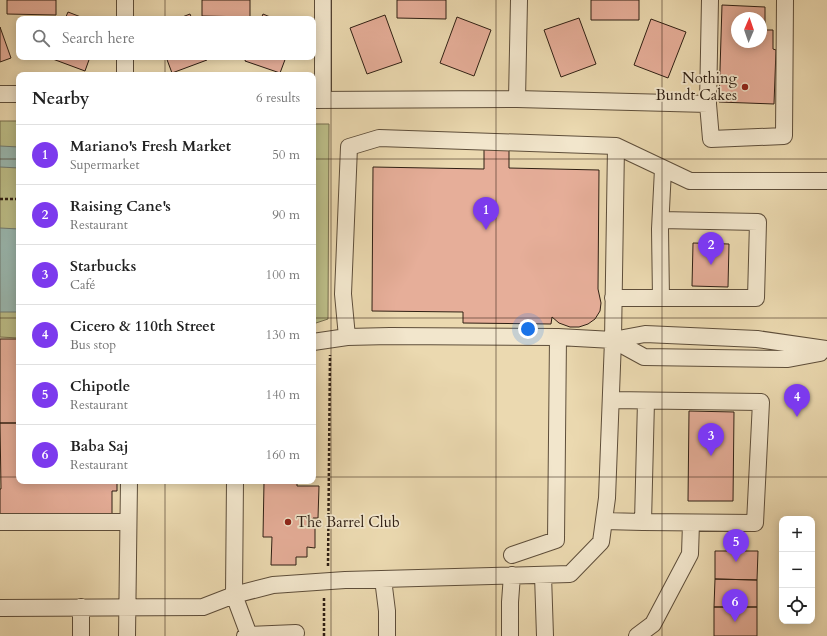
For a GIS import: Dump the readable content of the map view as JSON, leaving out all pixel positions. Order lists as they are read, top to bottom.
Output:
{
  "places": ["Nothing Bundt Cakes", "The Barrel Club"],
  "north": "top",
  "page": {
    "search": "Search here",
    "heading": ["Nearby", "6 results"],
    "list": [
      {
        "mark": "1",
        "name": "Mariano's Fresh Market",
        "note": "Supermarket",
        "value": "50 m"
      },
      {
        "mark": "2",
        "name": "Raising Cane's",
        "note": "Restaurant",
        "value": "90 m"
      },
      {
        "mark": "3",
        "name": "Starbucks",
        "note": "Café",
        "value": "100 m"
      },
      {
        "mark": "4",
        "name": "Cicero & 110th Street",
        "note": "Bus stop",
        "value": "130 m"
      },
      {
        "mark": "5",
        "name": "Chipotle",
        "note": "Restaurant",
        "value": "140 m"
      },
      {
        "mark": "6",
        "name": "Baba Saj",
        "note": "Restaurant",
        "value": "160 m"
      }
    ],
    "pins": [
      "1",
      "2",
      "4",
      "3",
      "5",
      "6"
    ],
    "map_buttons": ["+", "−"]
  }
}
